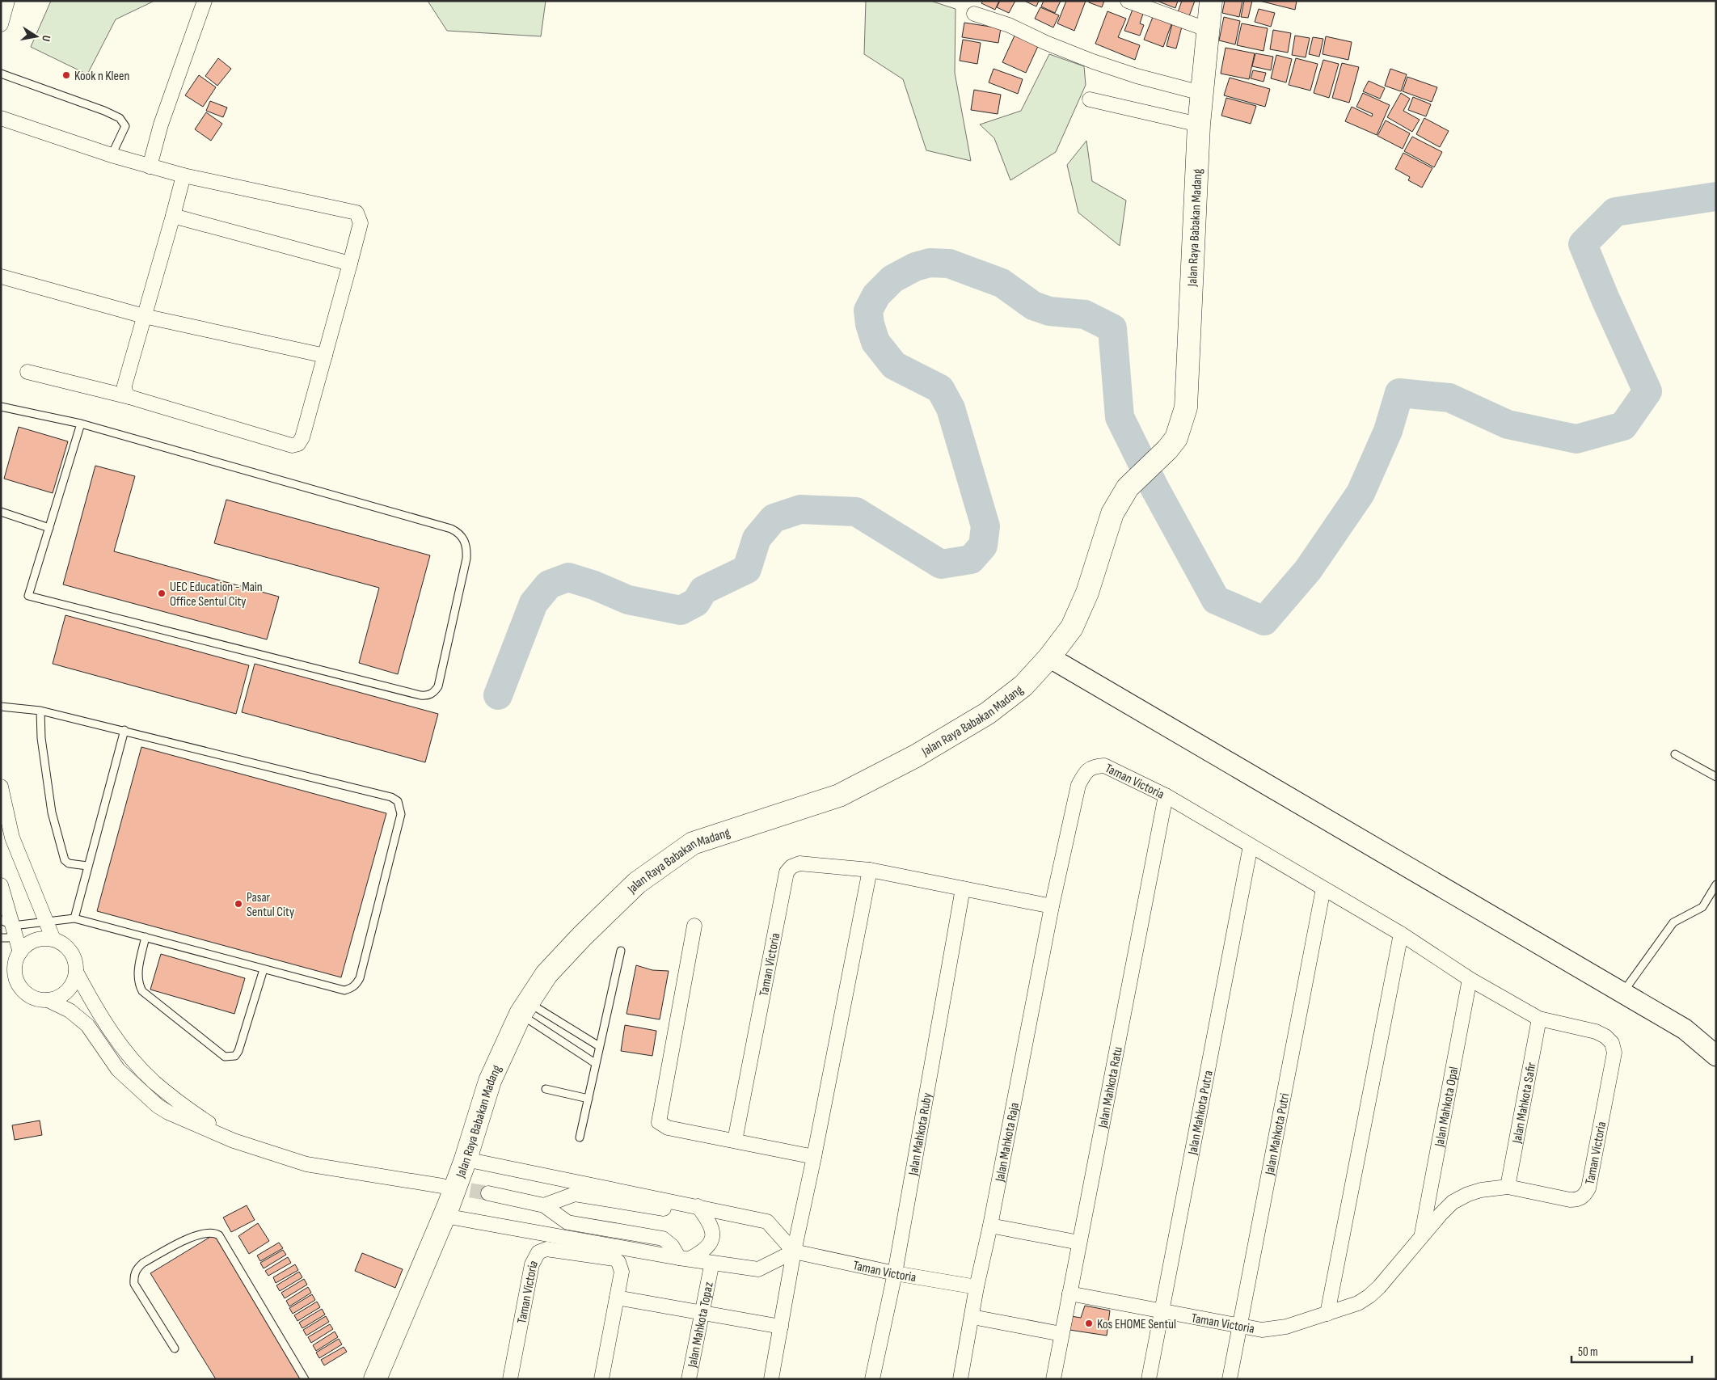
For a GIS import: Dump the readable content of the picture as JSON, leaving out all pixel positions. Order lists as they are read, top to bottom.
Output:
{
  "streets": {
    "main road": ["Jalan Raya Babakan Madang"],
    "street": [
      "Taman Victoria",
      "Jalan Mahkota Ratu",
      "Jalan Mahkota Safir",
      "Jalan Mahkota Opal",
      "Jalan Mahkota Putra",
      "Jalan Mahkota Ruby",
      "Jalan Mahkota Putri",
      "Jalan Mahkota Raja",
      "Jalan Mahkota Topaz"
    ]
  },
  "crossings": [
    ["Taman Victoria", "Jalan Mahkota Ratu"],
    ["Taman Victoria", "Jalan Mahkota Safir"],
    ["Taman Victoria", "Jalan Mahkota Opal"],
    ["Taman Victoria", "Jalan Mahkota Putra"],
    ["Taman Victoria", "Jalan Mahkota Ruby"],
    ["Taman Victoria", "Jalan Mahkota Putri"],
    ["Taman Victoria", "Jalan Mahkota Raja"]
  ],
  "places": [
    "Kook n Kleen",
    "UEC Education - Main Office Sentul City",
    "Pasar Sentul City",
    "Kos EHOME Sentul"
  ],
  "scale_bar": "50 m",
  "north": "right"
}
